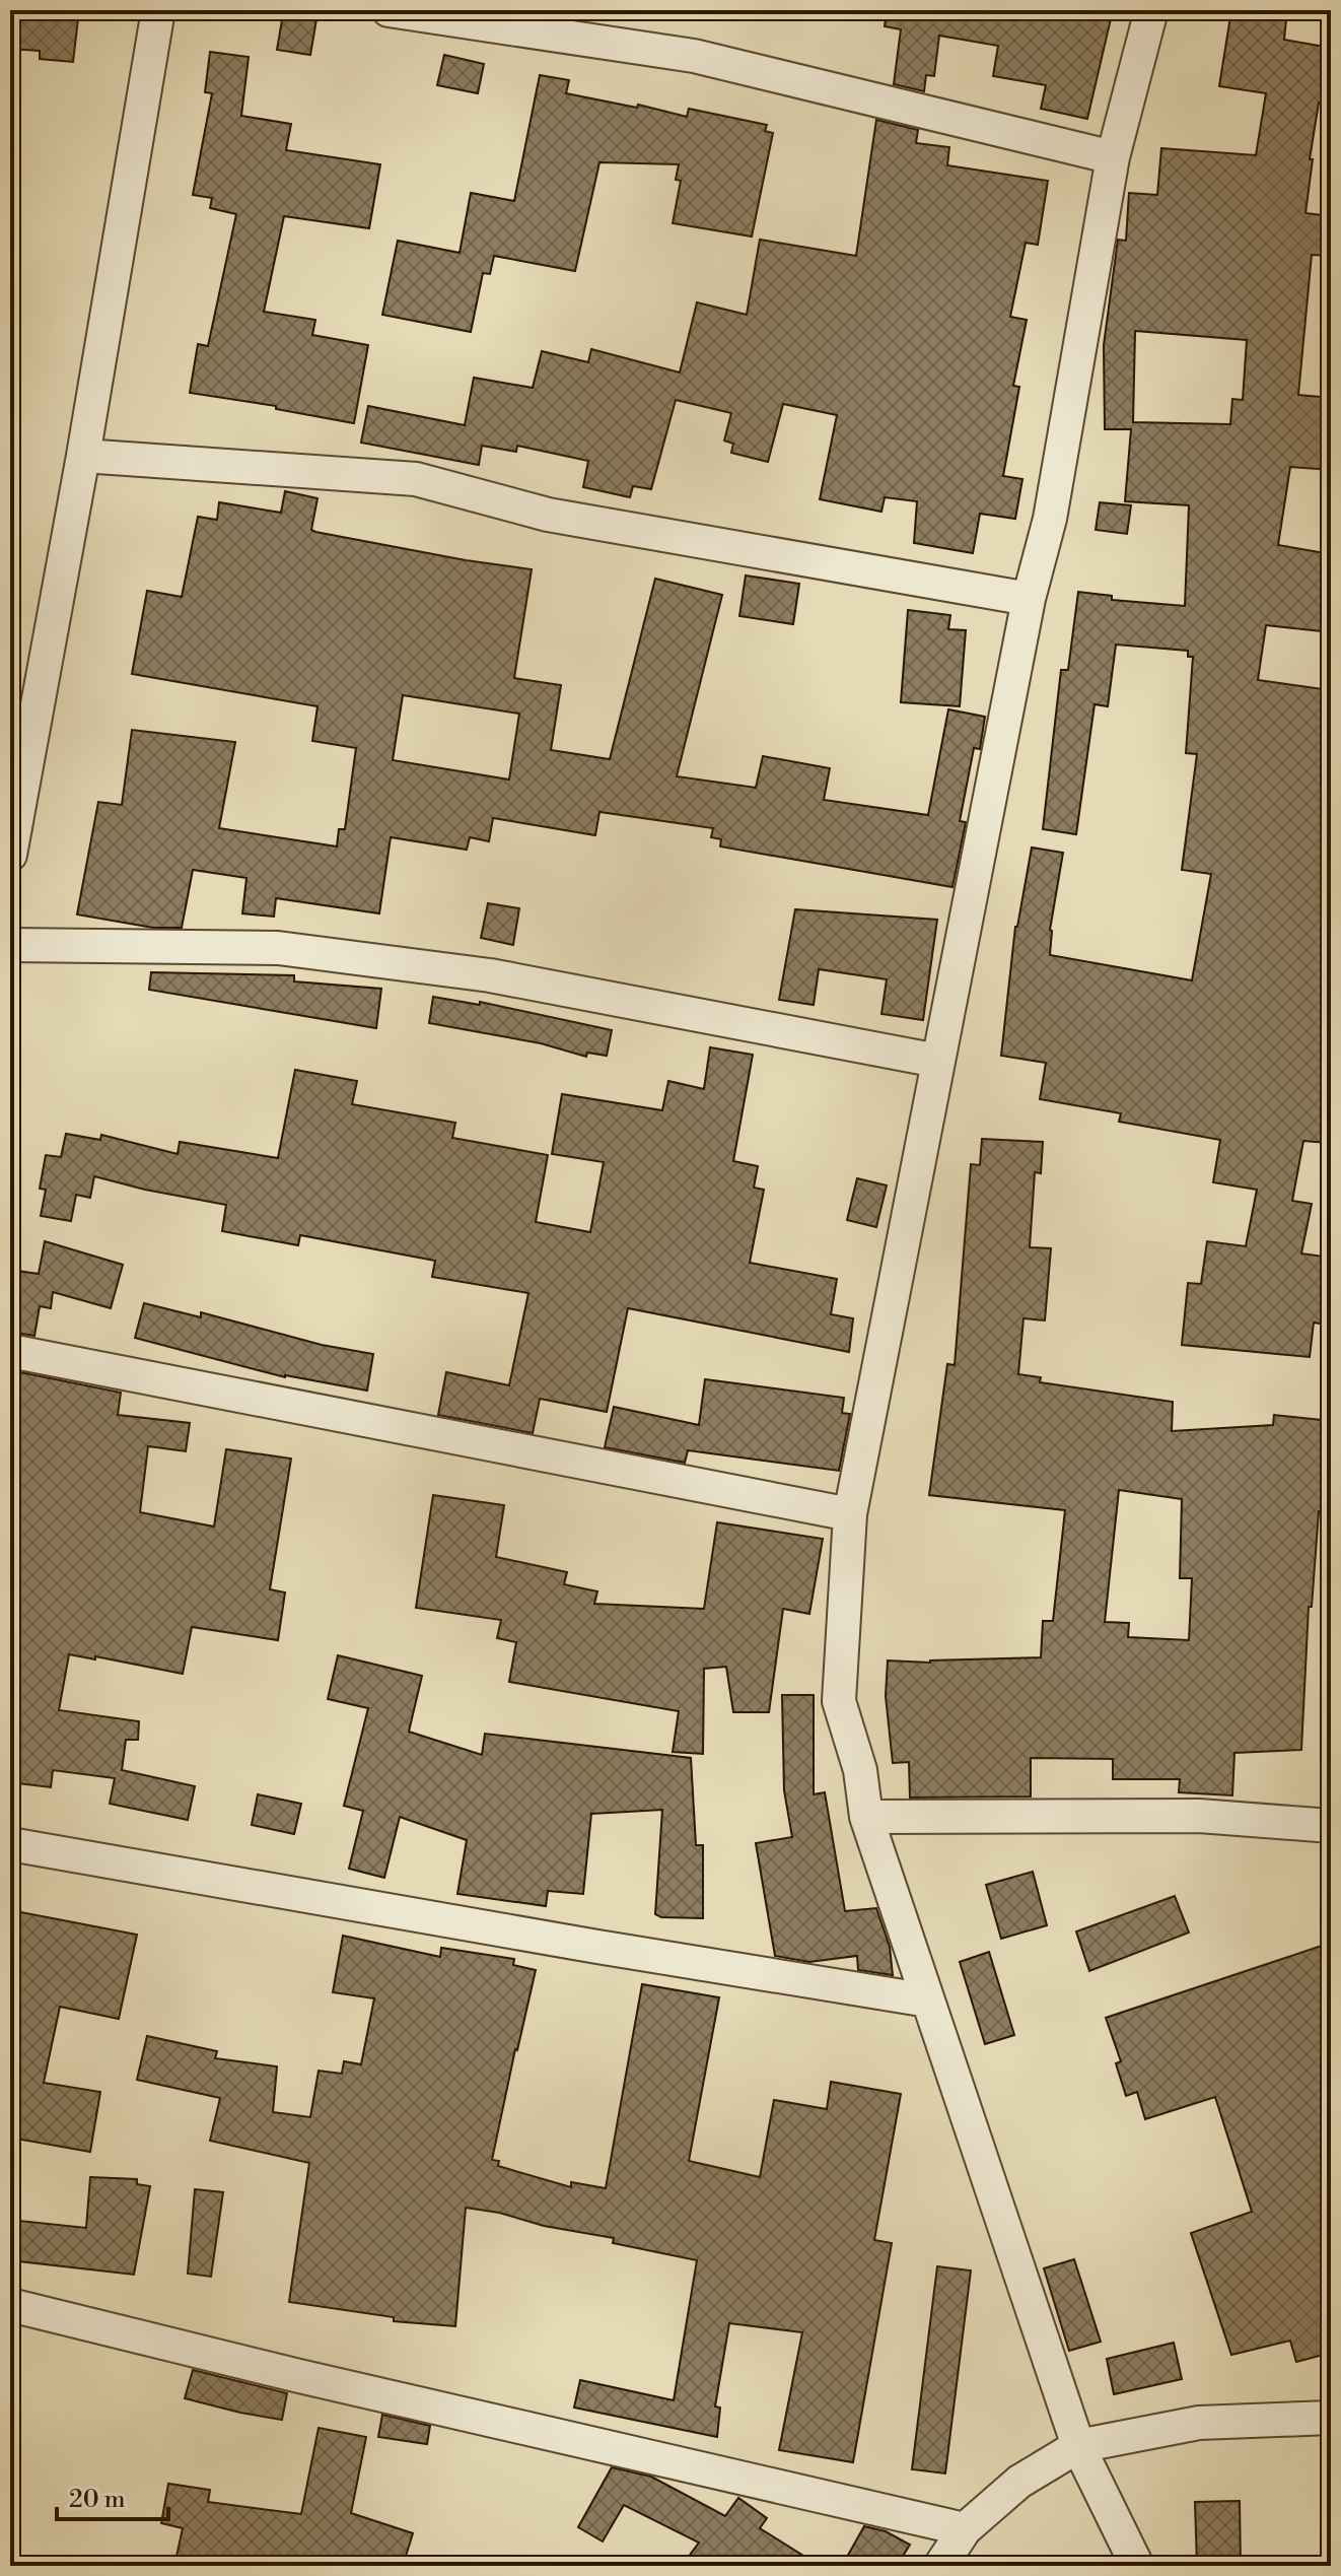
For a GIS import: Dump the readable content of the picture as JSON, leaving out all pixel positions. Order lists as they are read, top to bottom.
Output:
{
  "scale_bar": "20 m"
}
